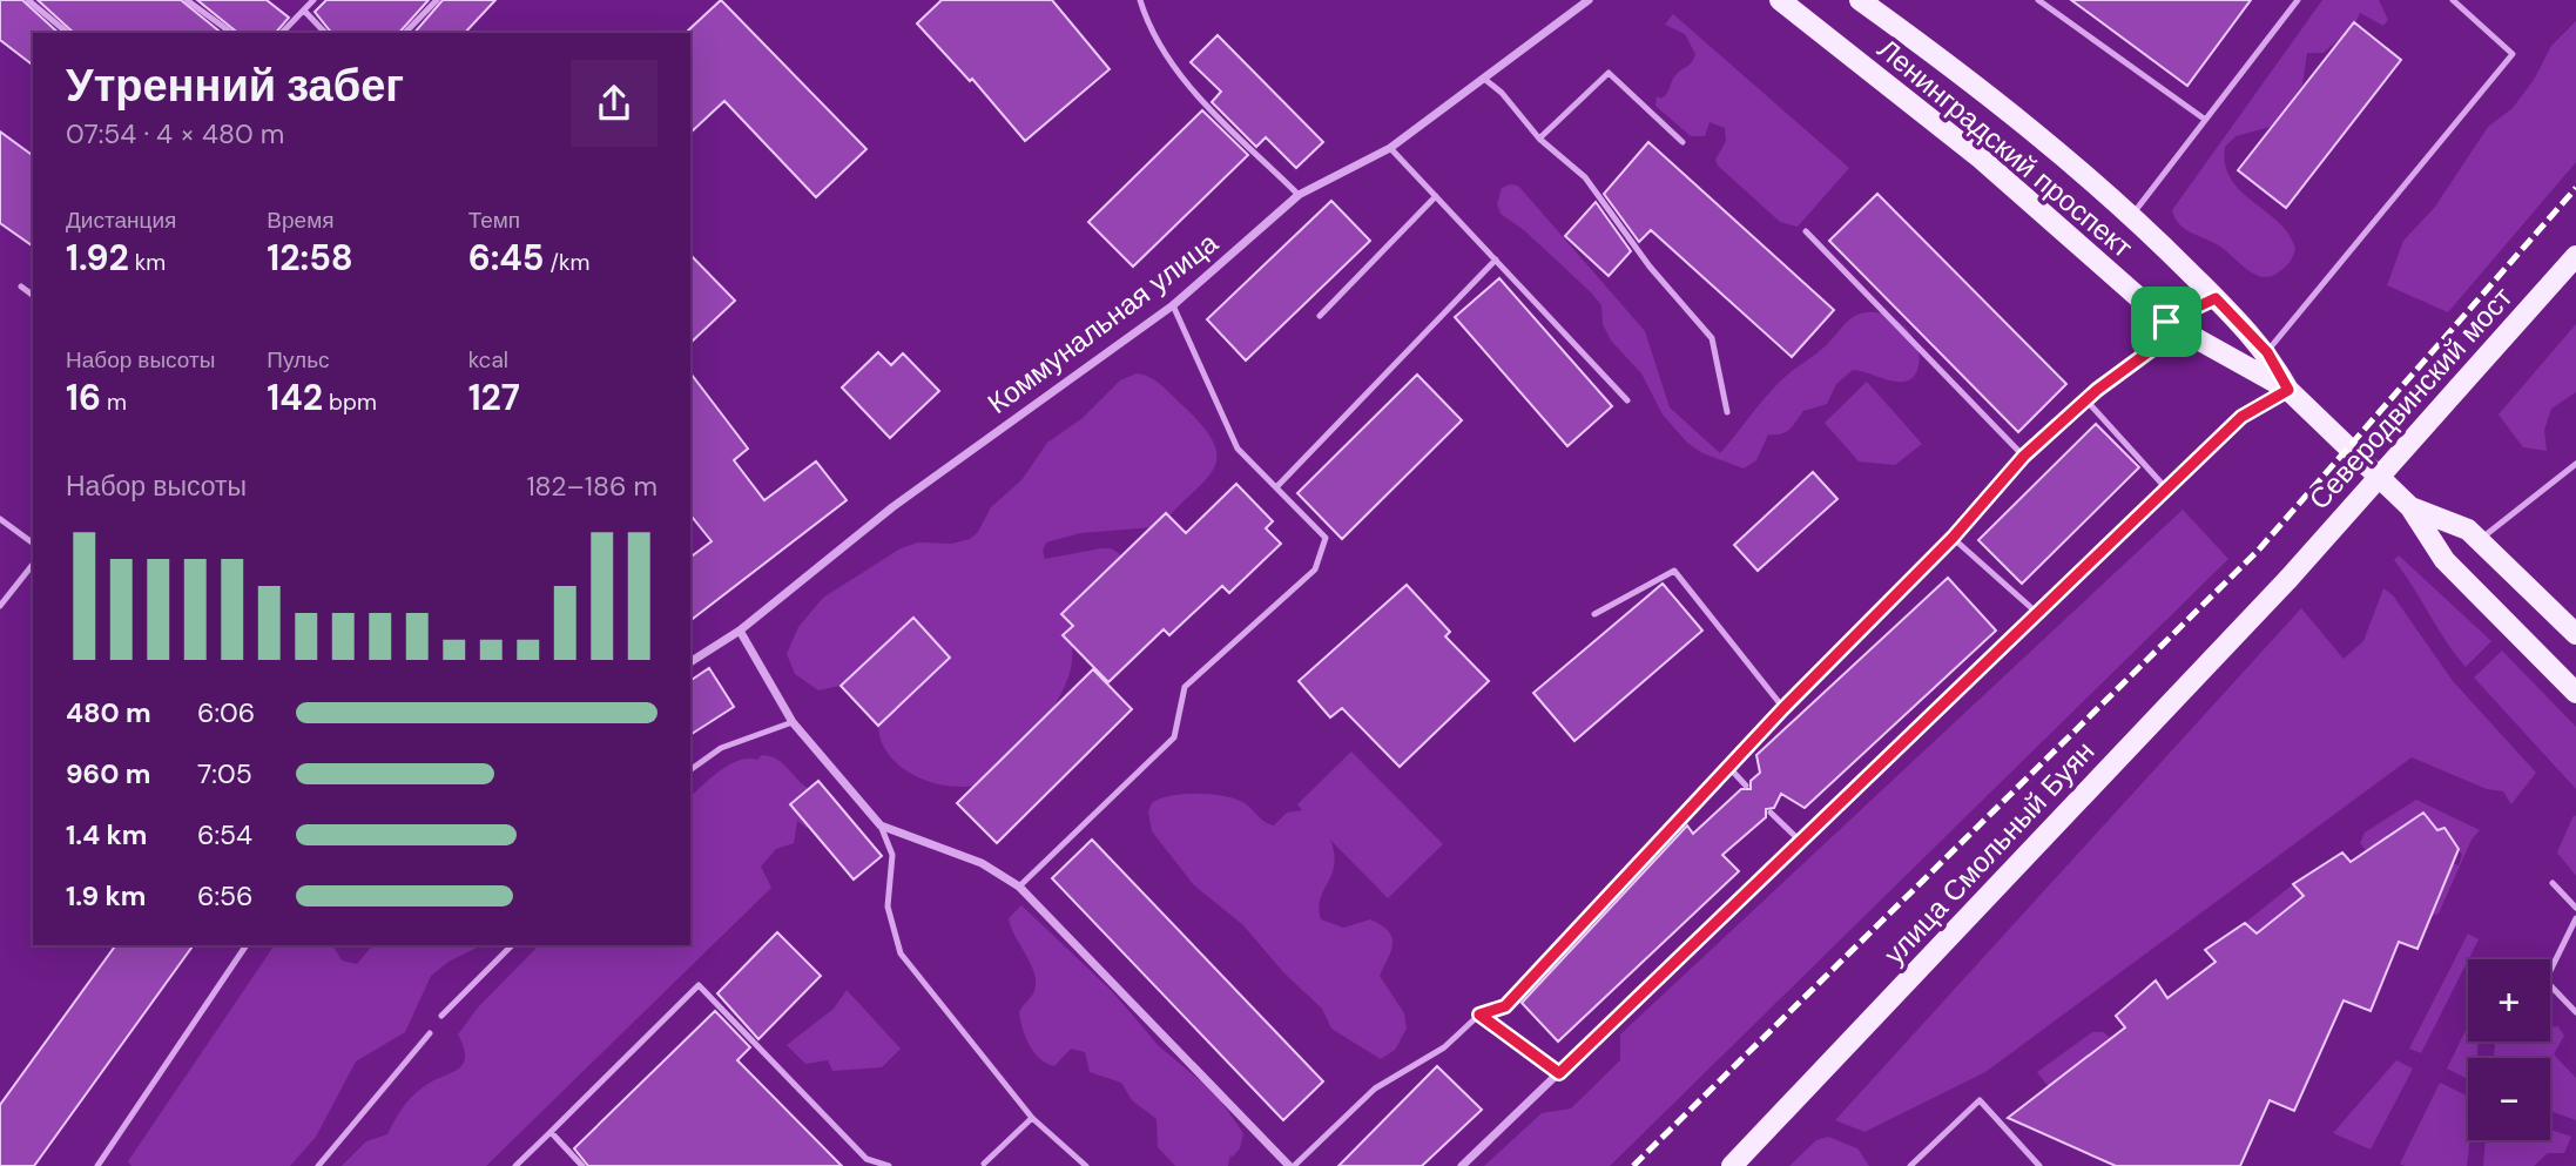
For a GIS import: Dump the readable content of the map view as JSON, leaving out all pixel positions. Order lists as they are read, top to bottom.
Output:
{
  "streets": {
    "main road": ["Ленинградский проспект", "Северодвинский мост", "улица Смольный Буян"],
    "street": ["Коммунальная улица"]
  },
  "crossings": [
    ["Северодвинский мост", "улица Смольный Буян"]
  ],
  "page": {
    "heading": ["Утренний забег", "07:54 · 4 × 480 m"],
    "stats": [
      ["Дистанция", "1.92 km"],
      ["Время", "12:58"],
      ["Темп", "6:45 /km"],
      ["Набор высоты", "16 m"],
      ["Пульс", "142 bpm"],
      ["kcal", "127"]
    ],
    "chart": ["Набор высоты", "182–186 m"],
    "list": [
      {
        "name": "480 m",
        "note": "6:06"
      },
      {
        "name": "960 m",
        "note": "7:05"
      },
      {
        "name": "1.4 km",
        "note": "6:54"
      },
      {
        "name": "1.9 km",
        "note": "6:56"
      }
    ],
    "map_buttons": ["+", "−"]
  }
}
